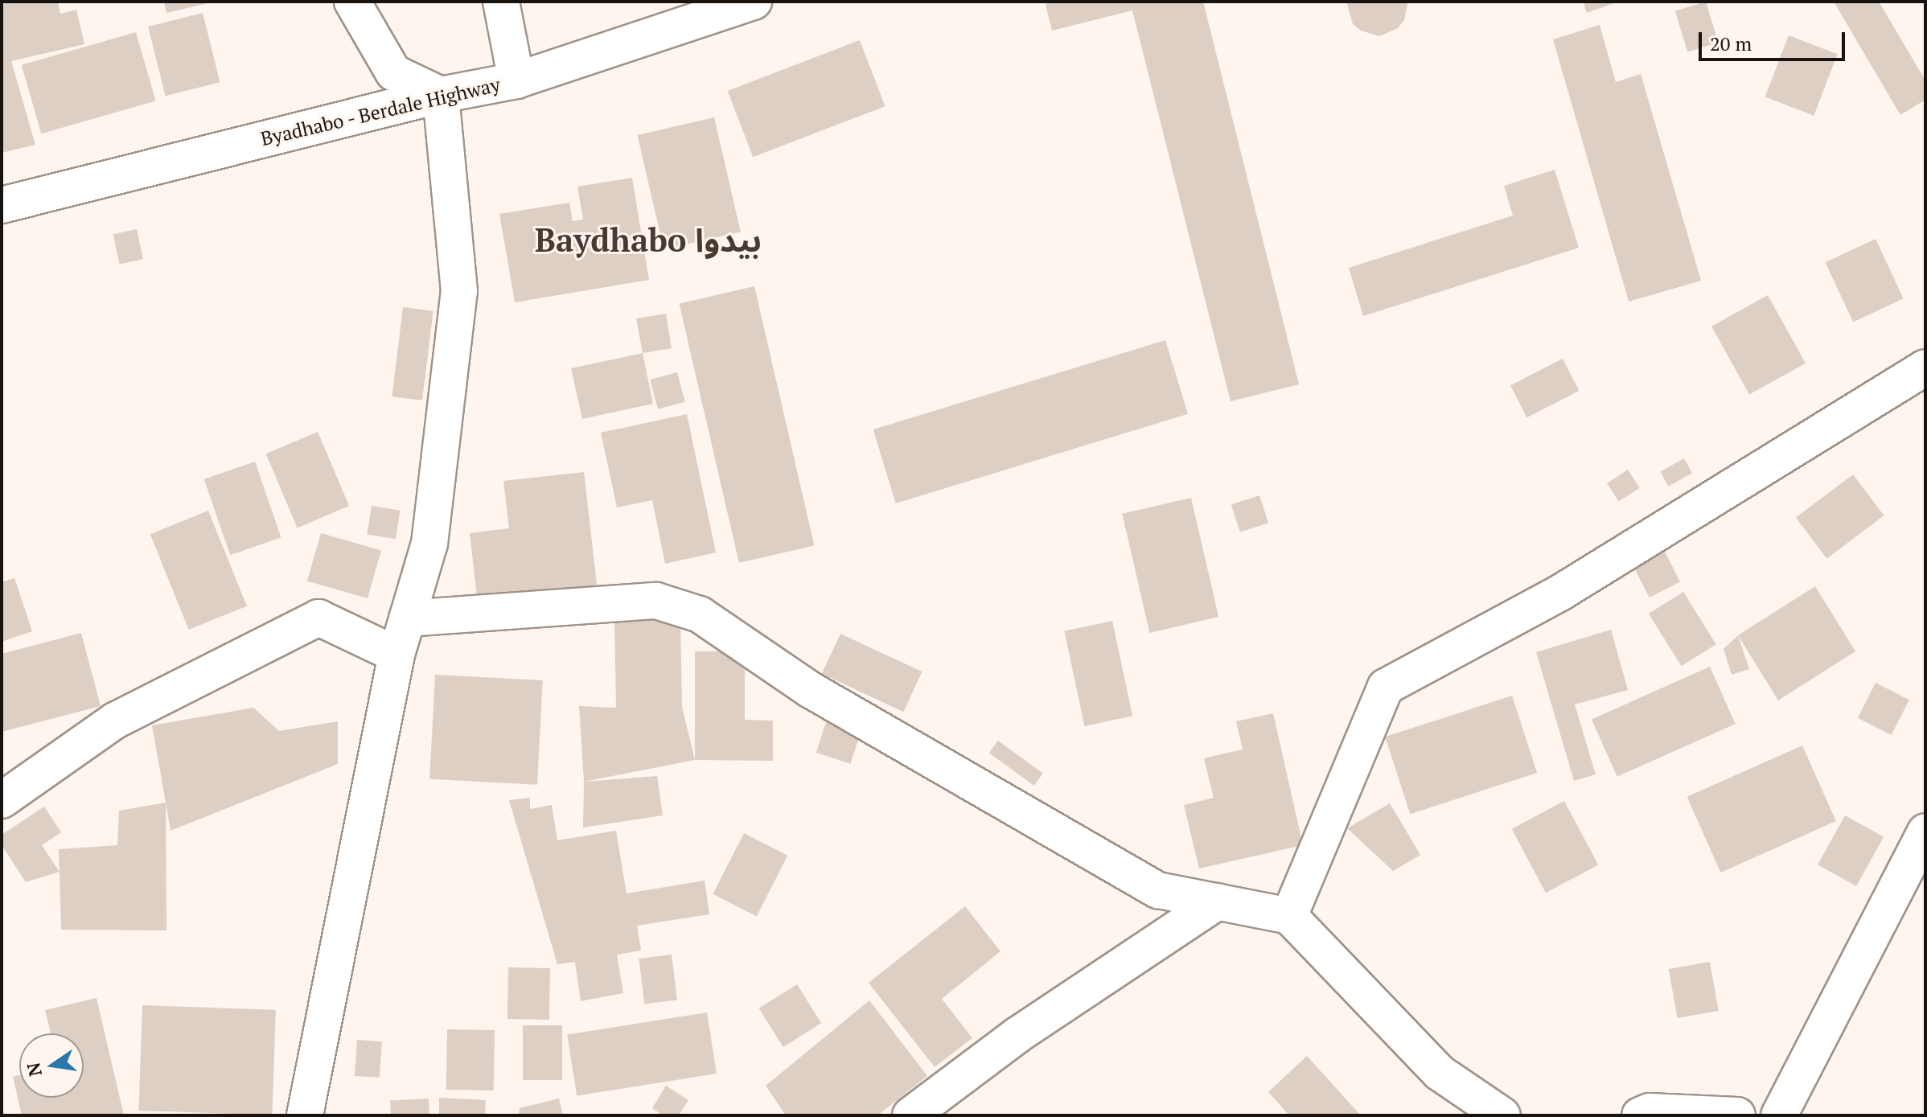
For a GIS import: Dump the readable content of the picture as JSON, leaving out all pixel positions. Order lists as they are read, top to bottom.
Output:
{
  "streets": {
    "street": ["Byadhabo - Berdale Highway"]
  },
  "districts": ["Baydhabo بيدوا"],
  "scale_bar": "20 m",
  "north": "left"
}
